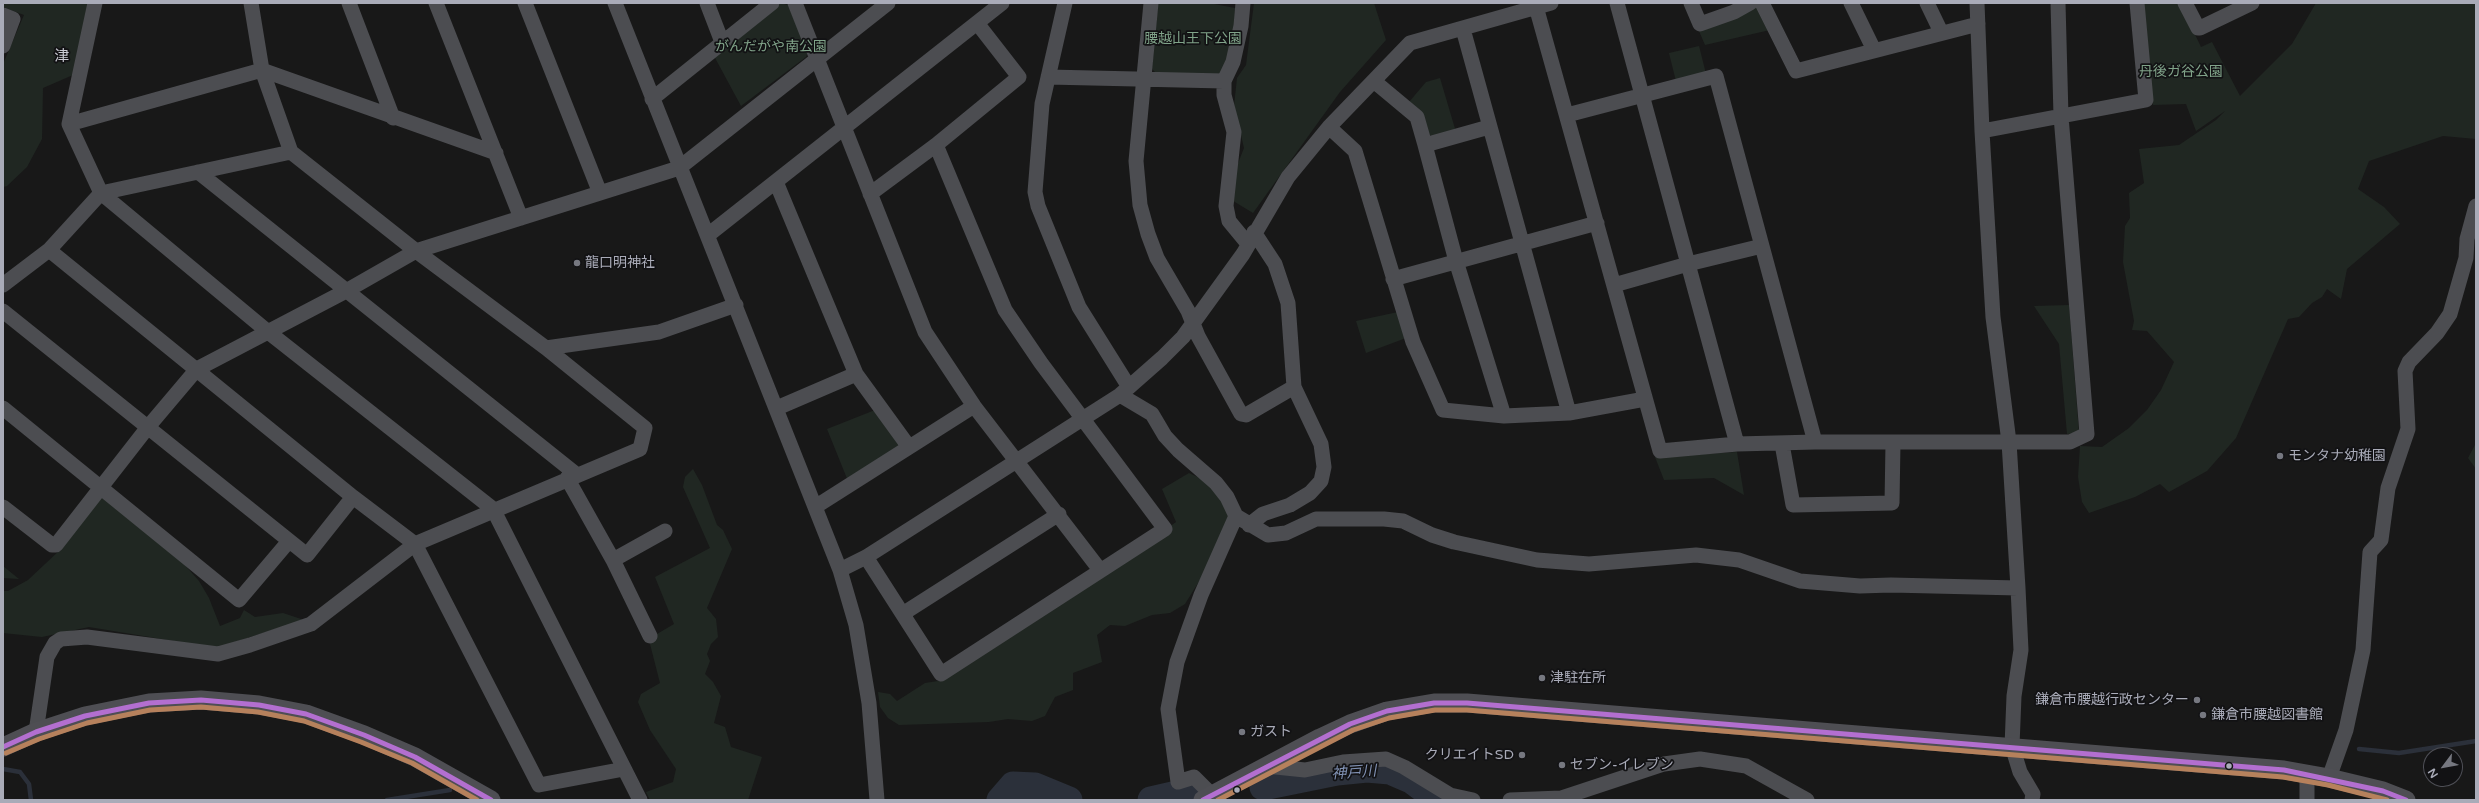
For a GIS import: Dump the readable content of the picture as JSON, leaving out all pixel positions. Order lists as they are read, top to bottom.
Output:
{
  "districts": ["津"],
  "water": ["神戸川"],
  "parks": ["腰越山王下公園", "がんだがや南公園", "丹後ガ谷公園"],
  "places": [
    "龍口明神社",
    "モンタナ幼稚園",
    "津駐在所",
    "鎌倉市腰越行政センター",
    "鎌倉市腰越図書館",
    "ガスト",
    "クリエイトSD",
    "セブン-イレブン"
  ],
  "north": "bottom left"
}
